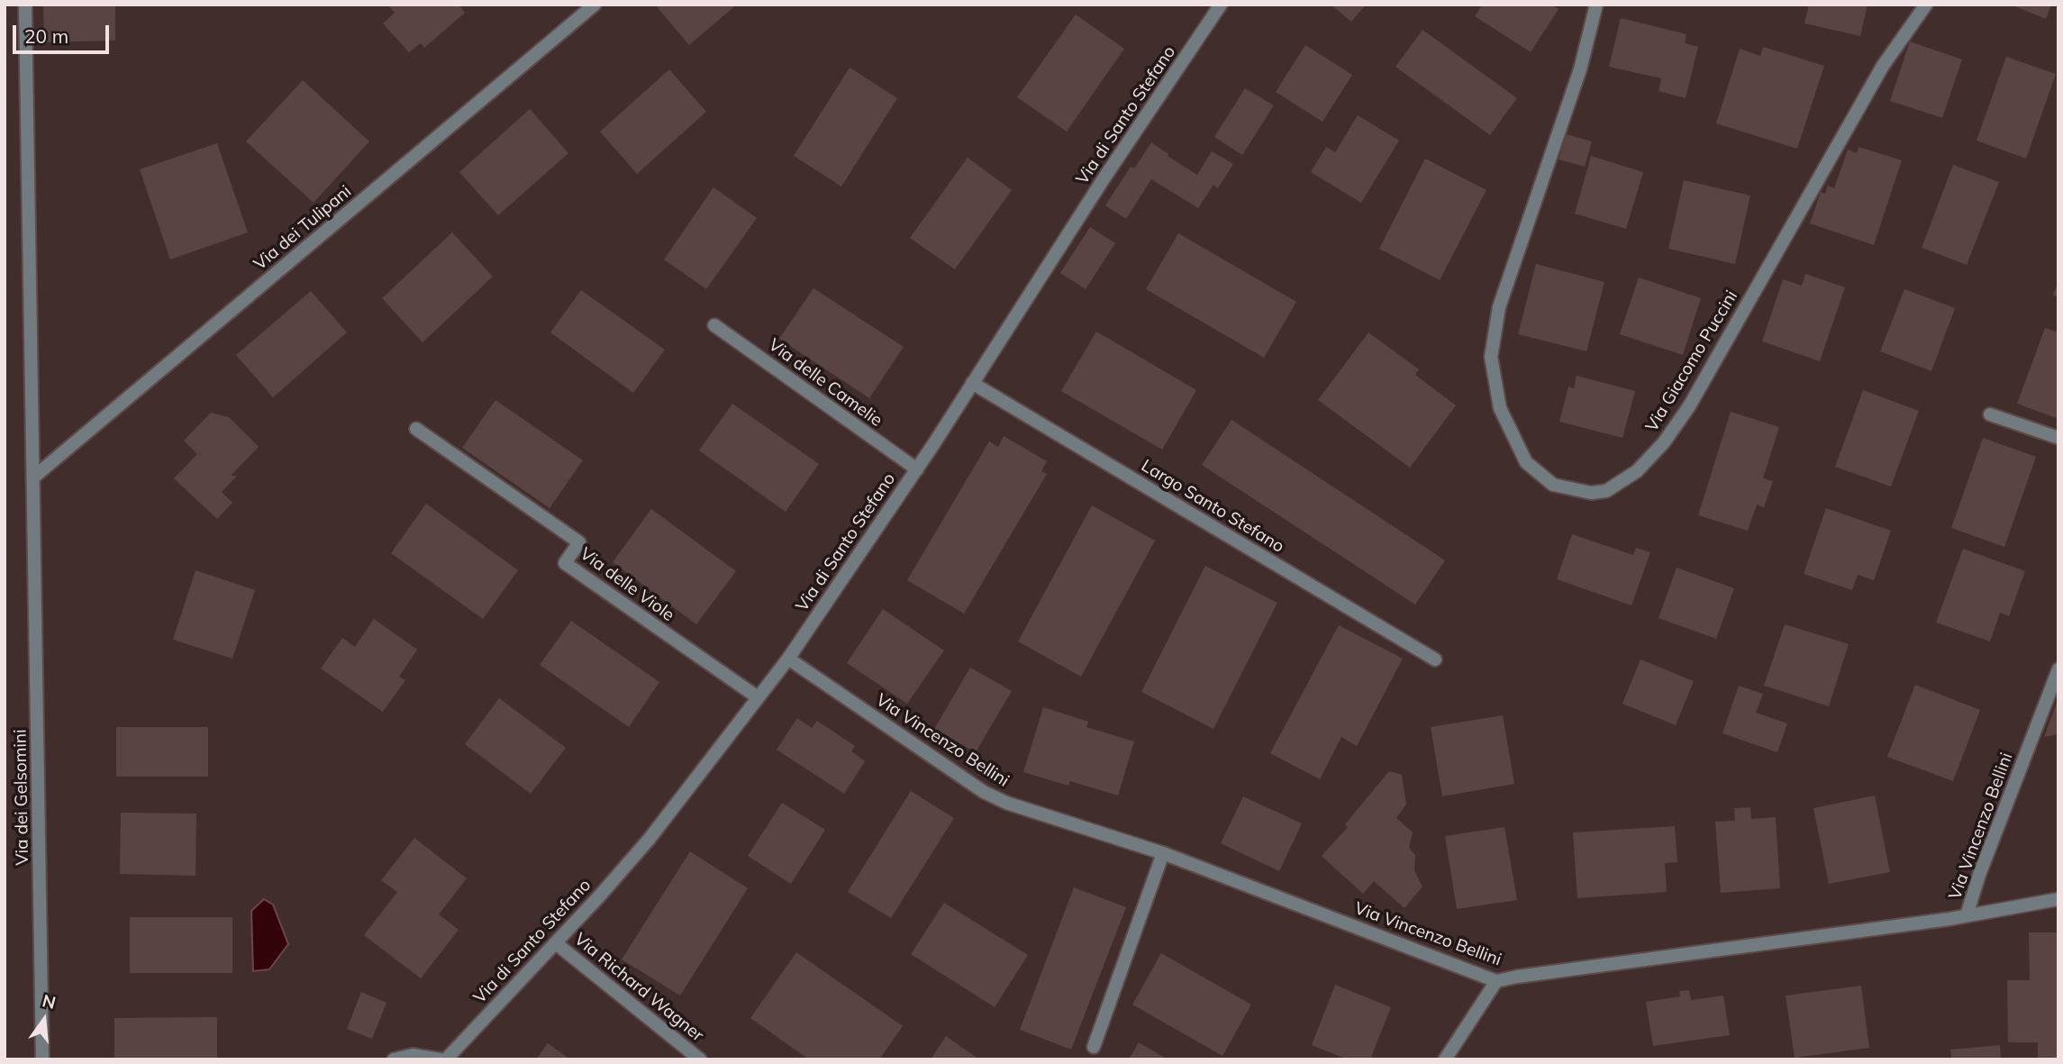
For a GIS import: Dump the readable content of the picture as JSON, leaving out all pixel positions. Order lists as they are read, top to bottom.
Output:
{
  "streets": {
    "street": [
      "Via di Santo Stefano",
      "Via dei Tulipani",
      "Via Giacomo Puccini",
      "Via delle Camelie",
      "Largo Santo Stefano",
      "Via delle Viole",
      "Via Vincenzo Bellini",
      "Via dei Gelsomini",
      "Via Richard Wagner"
    ]
  },
  "crossings": [
    ["Via di Santo Stefano", "Via delle Camelie"],
    ["Via di Santo Stefano", "Largo Santo Stefano"],
    ["Via di Santo Stefano", "Via delle Viole"],
    ["Via di Santo Stefano", "Via Vincenzo Bellini"],
    ["Via di Santo Stefano", "Via Richard Wagner"],
    ["Via dei Tulipani", "Via dei Gelsomini"]
  ],
  "scale_bar": "20 m",
  "north": "top"
}
